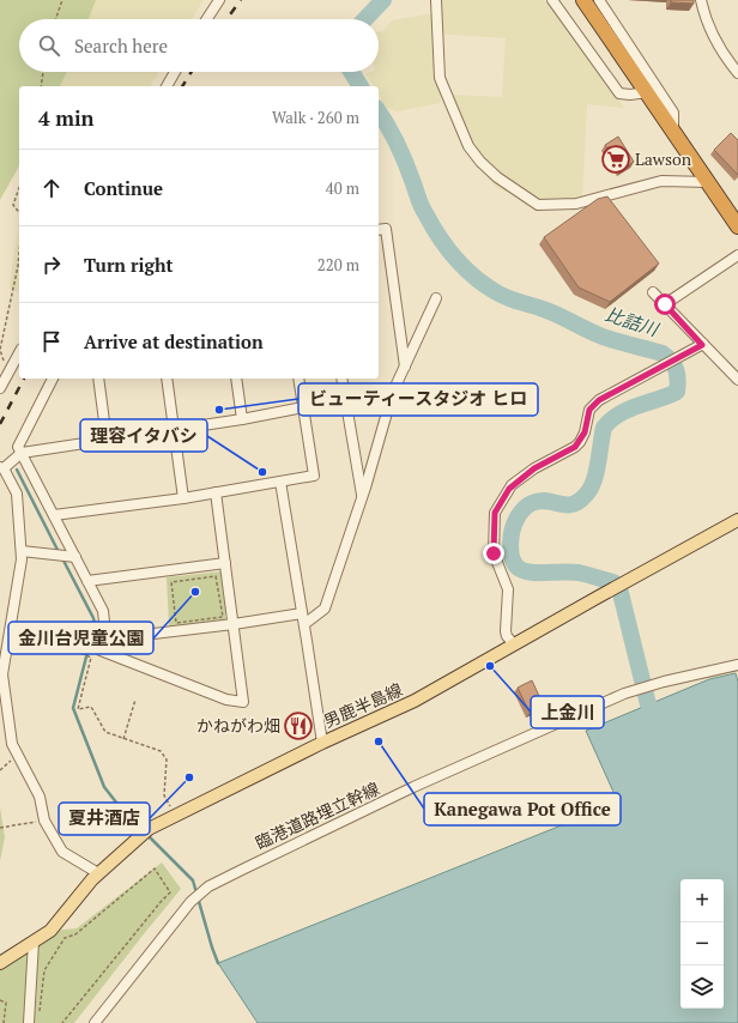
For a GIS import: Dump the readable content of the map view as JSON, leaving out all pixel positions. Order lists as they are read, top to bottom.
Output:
{
  "streets": {
    "main road": ["男鹿半島線"],
    "street": ["臨港道路埋立幹線"]
  },
  "water": ["比詰川"],
  "places": {
    "supermarket": ["Lawson"],
    "other": [
      "ビューティースタジオ ヒロ",
      "理容イタバシ",
      "金川台児童公園",
      "上金川",
      "Kanegawa Pot Office",
      "夏井酒店"
    ],
    "restaurant": ["かねがわ畑"]
  },
  "page": {
    "search": "Search here",
    "heading": ["4 min", "Walk · 260 m"],
    "list": [
      ["Continue", "40 m"],
      ["Turn right", "220 m"],
      "Arrive at destination"
    ],
    "map_buttons": ["+", "−"]
  }
}
